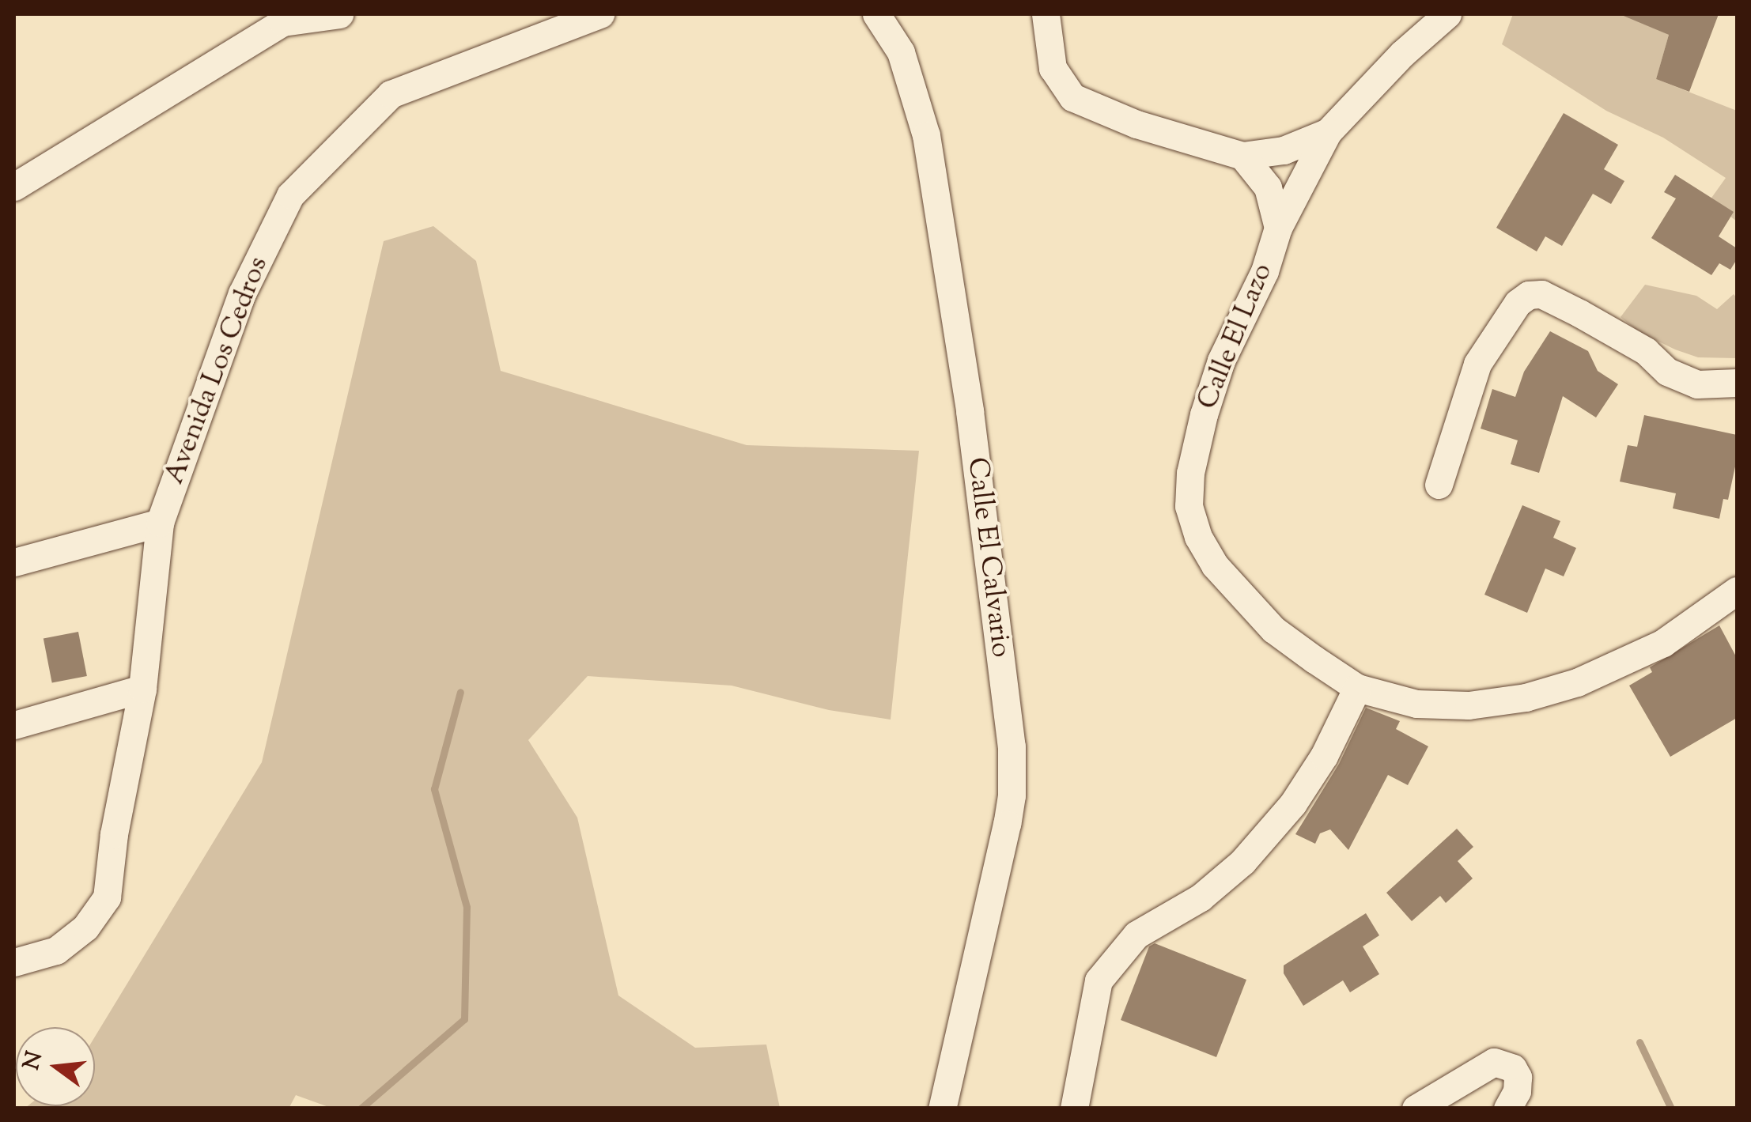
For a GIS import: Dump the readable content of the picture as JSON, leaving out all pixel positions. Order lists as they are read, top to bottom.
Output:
{
  "streets": {
    "street": ["Calle El Lazo", "Avenida Los Cedros", "Calle El Calvario"]
  },
  "north": "left"
}
